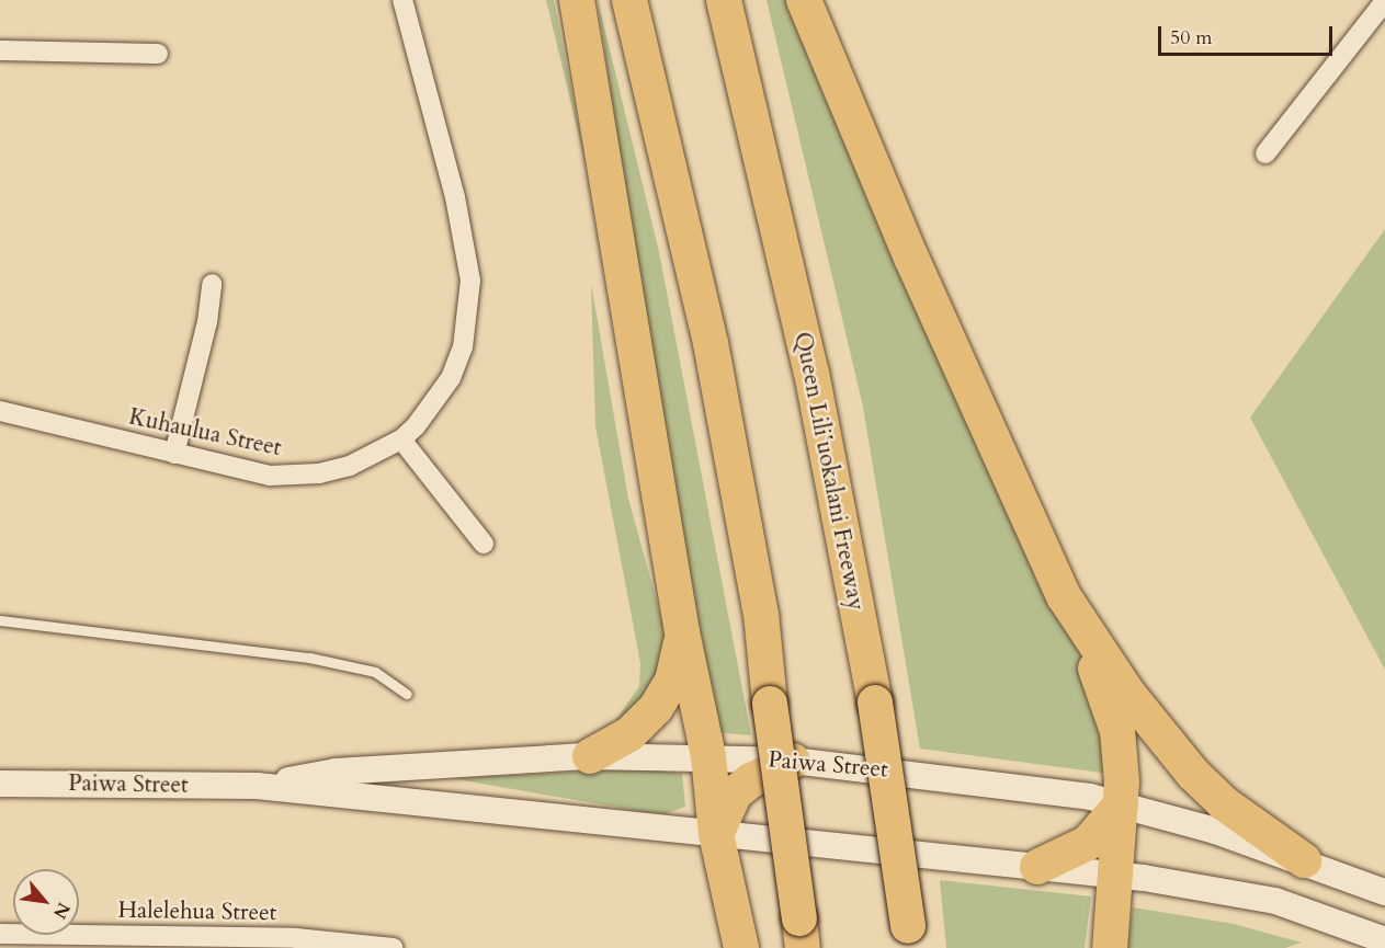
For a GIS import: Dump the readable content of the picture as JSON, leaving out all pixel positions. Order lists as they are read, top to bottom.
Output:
{
  "streets": {
    "highway": ["Queen Liliʻuokalani Freeway"],
    "main road": ["Paiwa Street"],
    "street": ["Kuhaulua Street", "Halelehua Street"]
  },
  "scale_bar": "50 m",
  "north": "bottom right"
}
